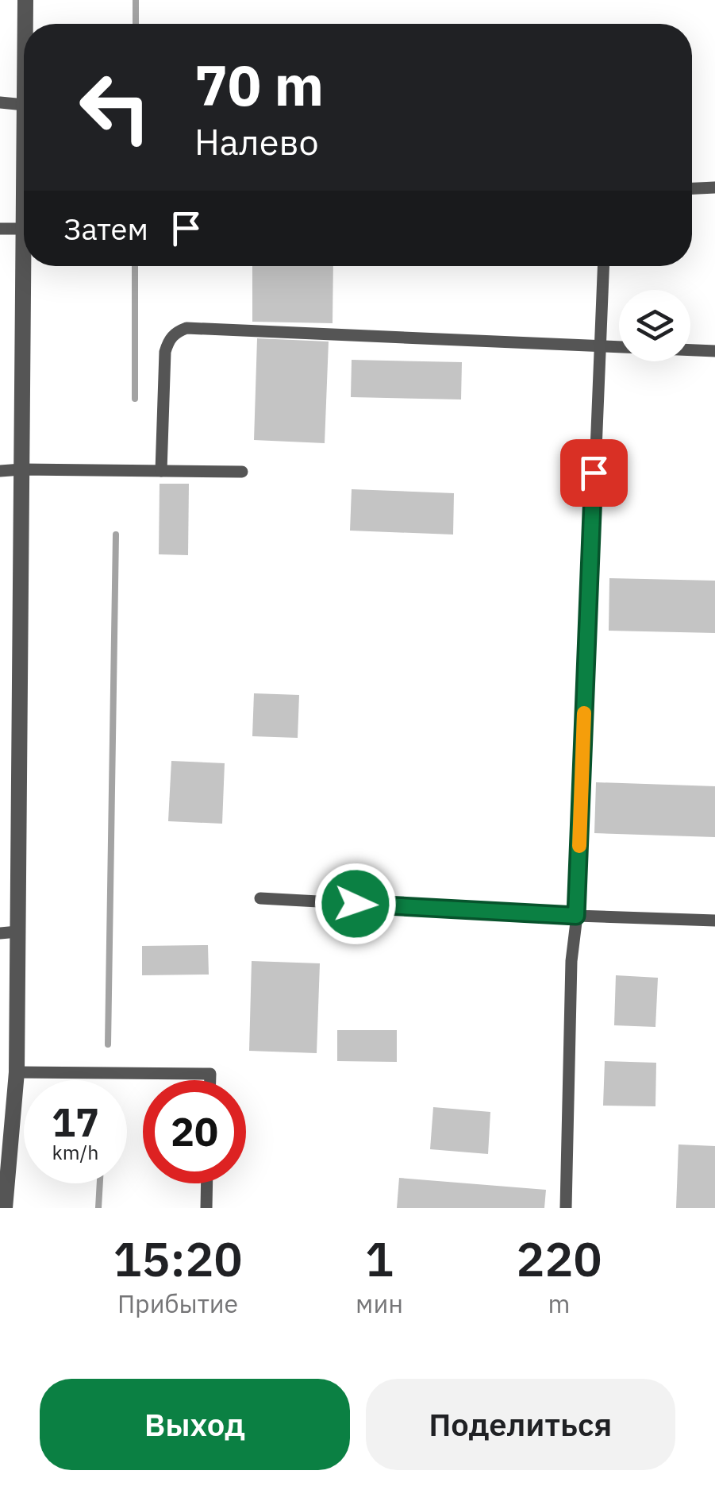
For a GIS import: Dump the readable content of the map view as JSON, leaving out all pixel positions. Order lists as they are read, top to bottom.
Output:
{
  "page": {
    "turn": ["70 m", "Налево"],
    "then": "Затем",
    "speed": "17 km/h",
    "limit": "20",
    "eta": [
      "15:20",
      "Прибытие",
      "1",
      "мин",
      "220",
      "m"
    ],
    "buttons": ["Выход", "Поделиться"]
  }
}
